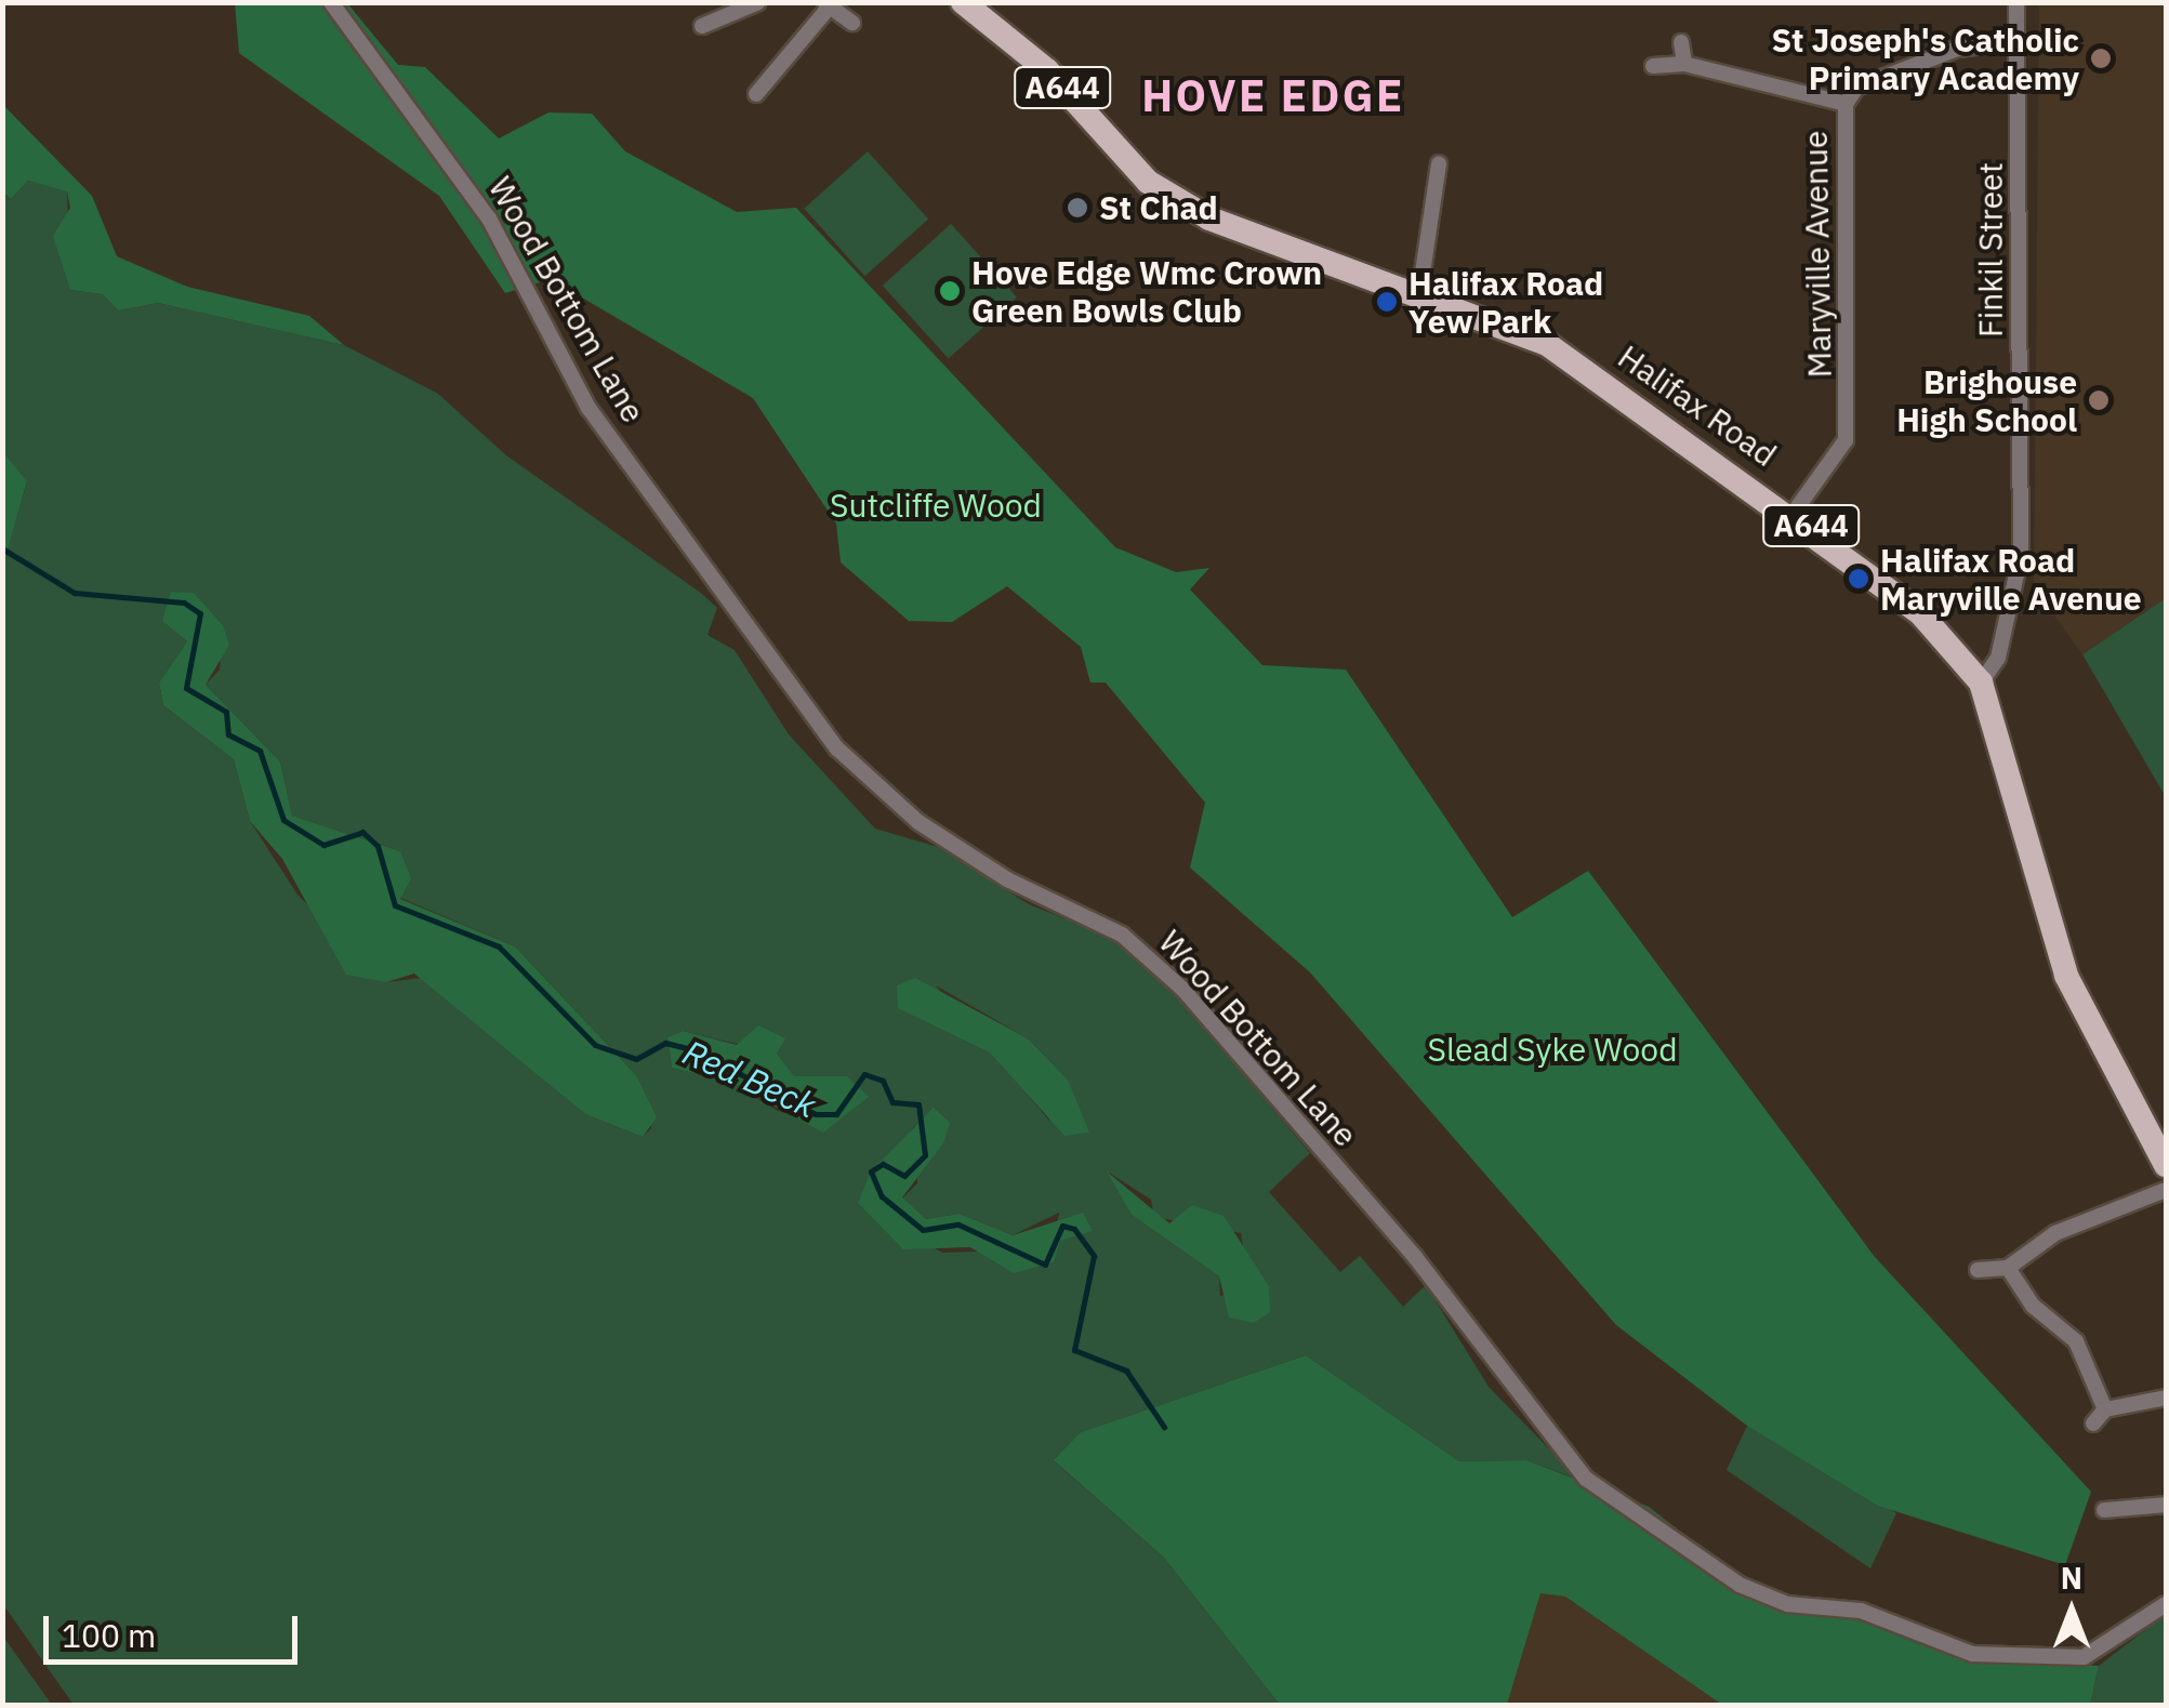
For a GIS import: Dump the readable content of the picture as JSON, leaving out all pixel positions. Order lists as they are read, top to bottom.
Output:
{
  "streets": {
    "main road": ["A644", "Halifax Road"],
    "street": ["Finkil Street", "Maryville Avenue", "Wood Bottom Lane"]
  },
  "crossings": [
    ["Finkil Street", "Maryville Avenue"],
    ["Finkil Street", "Halifax Road"],
    ["Maryville Avenue", "Halifax Road"]
  ],
  "districts": ["HOVE EDGE"],
  "water": ["Red Beck"],
  "parks": ["Sutcliffe Wood", "Slead Syke Wood"],
  "places": [
    "St Joseph's Catholic Primary Academy",
    "St Chad",
    "Hove Edge Wmc Crown Green Bowls Club",
    "Halifax Road Yew Park",
    "Brighouse High School",
    "Halifax Road Maryville Avenue"
  ],
  "scale_bar": "100 m",
  "north": "top"
}
